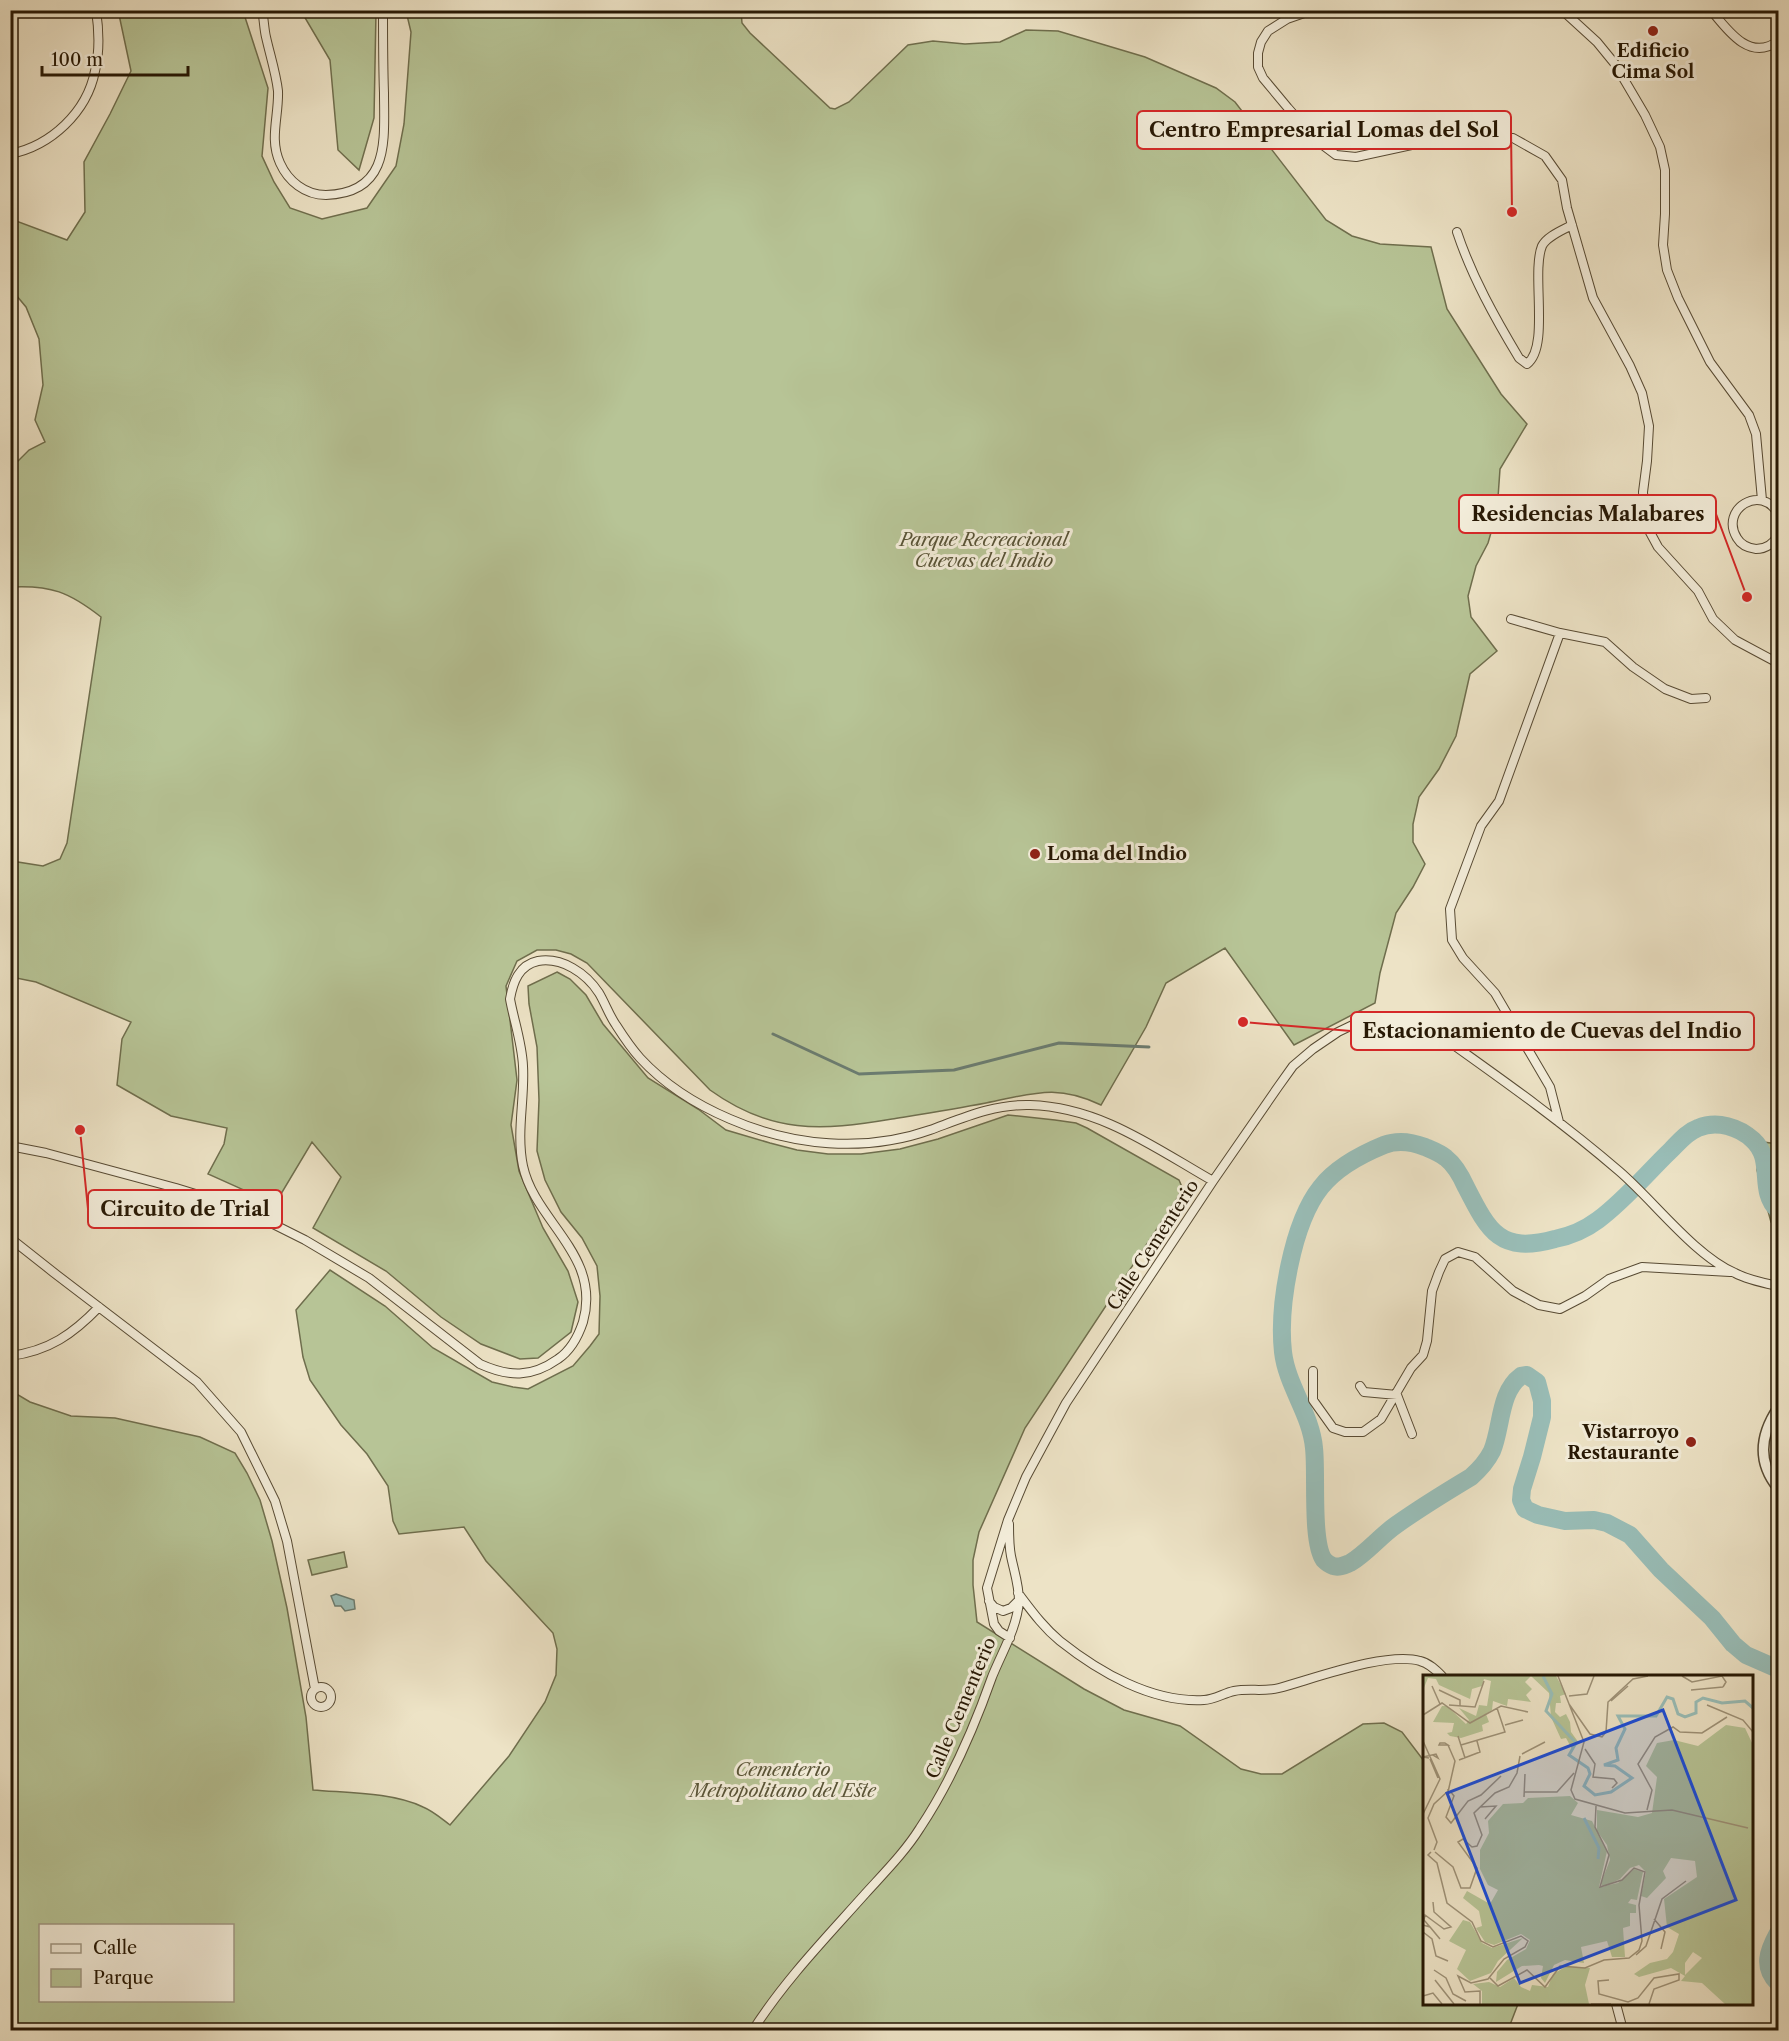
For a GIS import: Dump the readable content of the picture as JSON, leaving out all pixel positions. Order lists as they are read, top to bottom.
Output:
{
  "streets": {
    "street": ["Calle Cementerio"]
  },
  "parks": ["Parque Recreacional Cuevas del Indio", "Cementerio Metropolitano del Este"],
  "places": [
    "Edificio Cima Sol",
    "Centro Empresarial Lomas del Sol",
    "Residencias Malabares",
    "Loma del Indio",
    "Estacionamiento de Cuevas del Indio",
    "Circuito de Trial",
    "Vistarroyo Restaurante"
  ],
  "legend": ["Calle", "Parque"],
  "scale_bar": "100 m"
}
